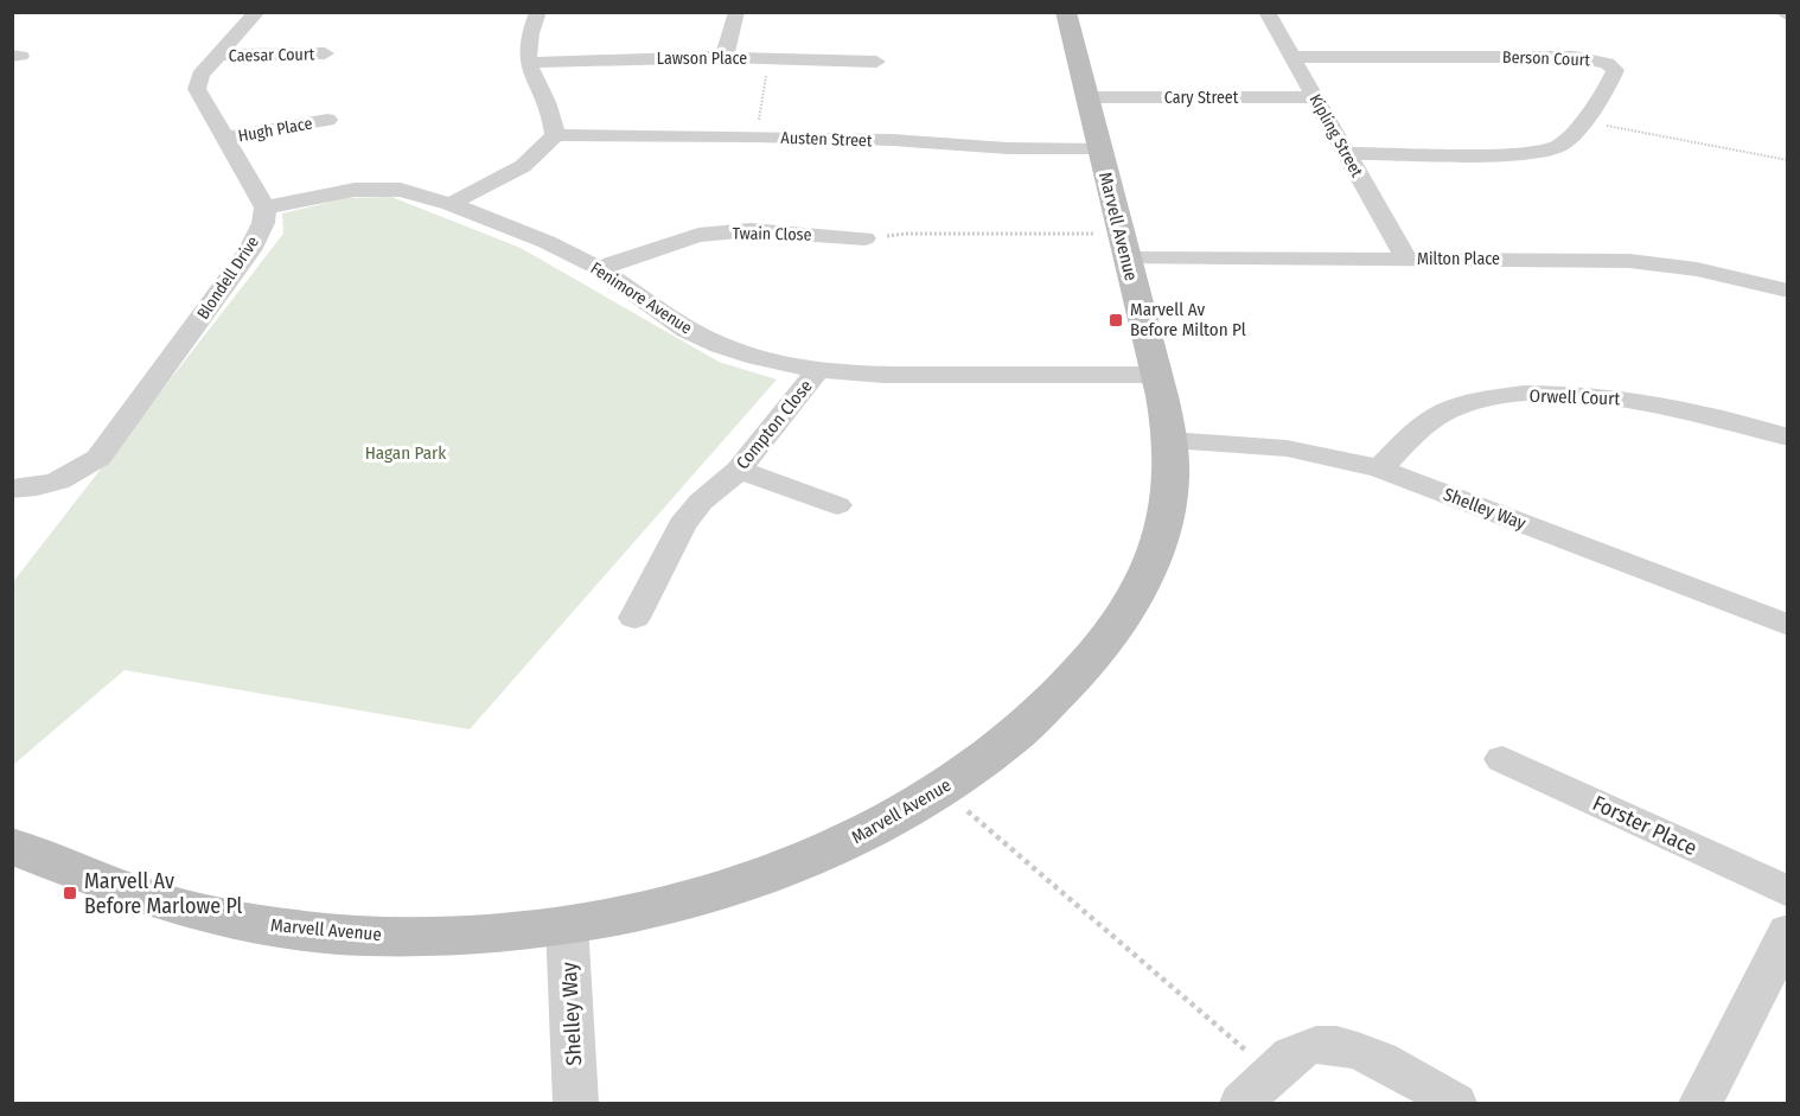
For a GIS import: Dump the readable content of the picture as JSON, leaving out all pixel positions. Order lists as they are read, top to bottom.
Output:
{
  "streets": {
    "street": [
      "Caesar Court",
      "Lawson Place",
      "Berson Court",
      "Cary Street",
      "Hugh Place",
      "Kipling Street",
      "Austen Street",
      "Marvell Avenue",
      "Twain Close",
      "Milton Place",
      "Blondell Drive",
      "Fenimore Avenue",
      "Orwell Court",
      "Compton Close",
      "Shelley Way",
      "Forster Place"
    ]
  },
  "crossings": [
    ["Berson Court", "Kipling Street"],
    ["Cary Street", "Kipling Street"],
    ["Cary Street", "Marvell Avenue"],
    ["Kipling Street", "Milton Place"],
    ["Austen Street", "Marvell Avenue"],
    ["Marvell Avenue", "Milton Place"],
    ["Marvell Avenue", "Fenimore Avenue"],
    ["Marvell Avenue", "Shelley Way"],
    ["Twain Close", "Fenimore Avenue"],
    ["Blondell Drive", "Fenimore Avenue"],
    ["Fenimore Avenue", "Compton Close"],
    ["Orwell Court", "Shelley Way"]
  ],
  "parks": ["Hagan Park"],
  "places": {
    "transit": ["Marvell Av Before Milton Pl", "Marvell Av Before Marlowe Pl"]
  }
}
